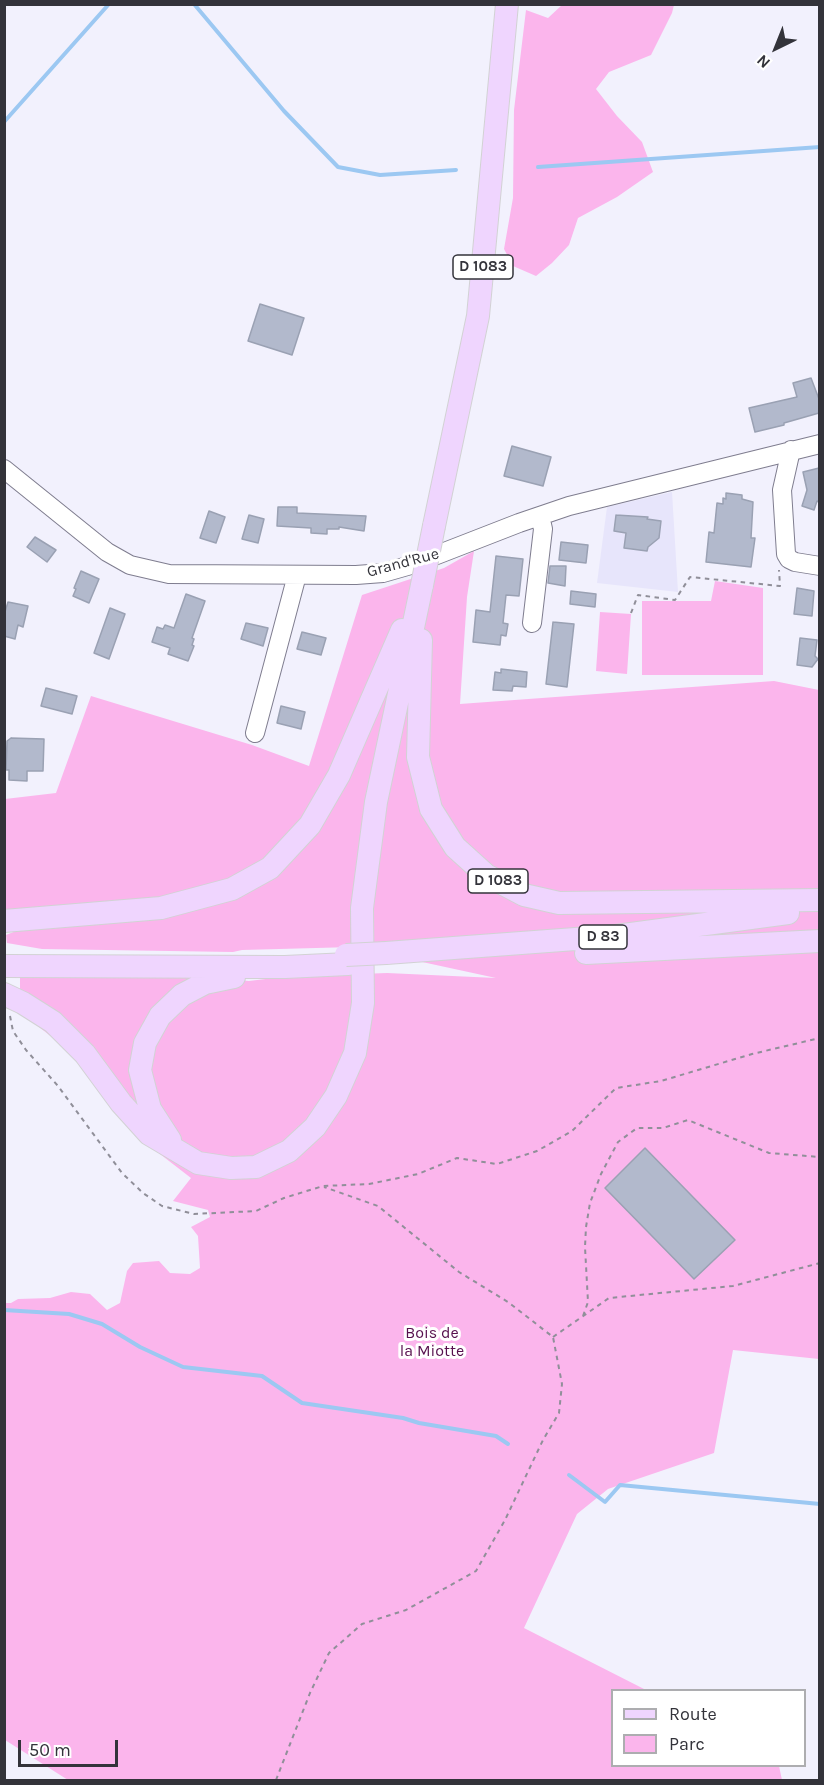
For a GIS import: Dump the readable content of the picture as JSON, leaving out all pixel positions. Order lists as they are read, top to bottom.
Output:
{
  "streets": {
    "main road": ["D 1083", "D 83"],
    "street": ["Grand'Rue"]
  },
  "parks": ["Bois de la Miotte"],
  "legend": ["Route", "Parc"],
  "scale_bar": "50 m",
  "north": "bottom left"
}
